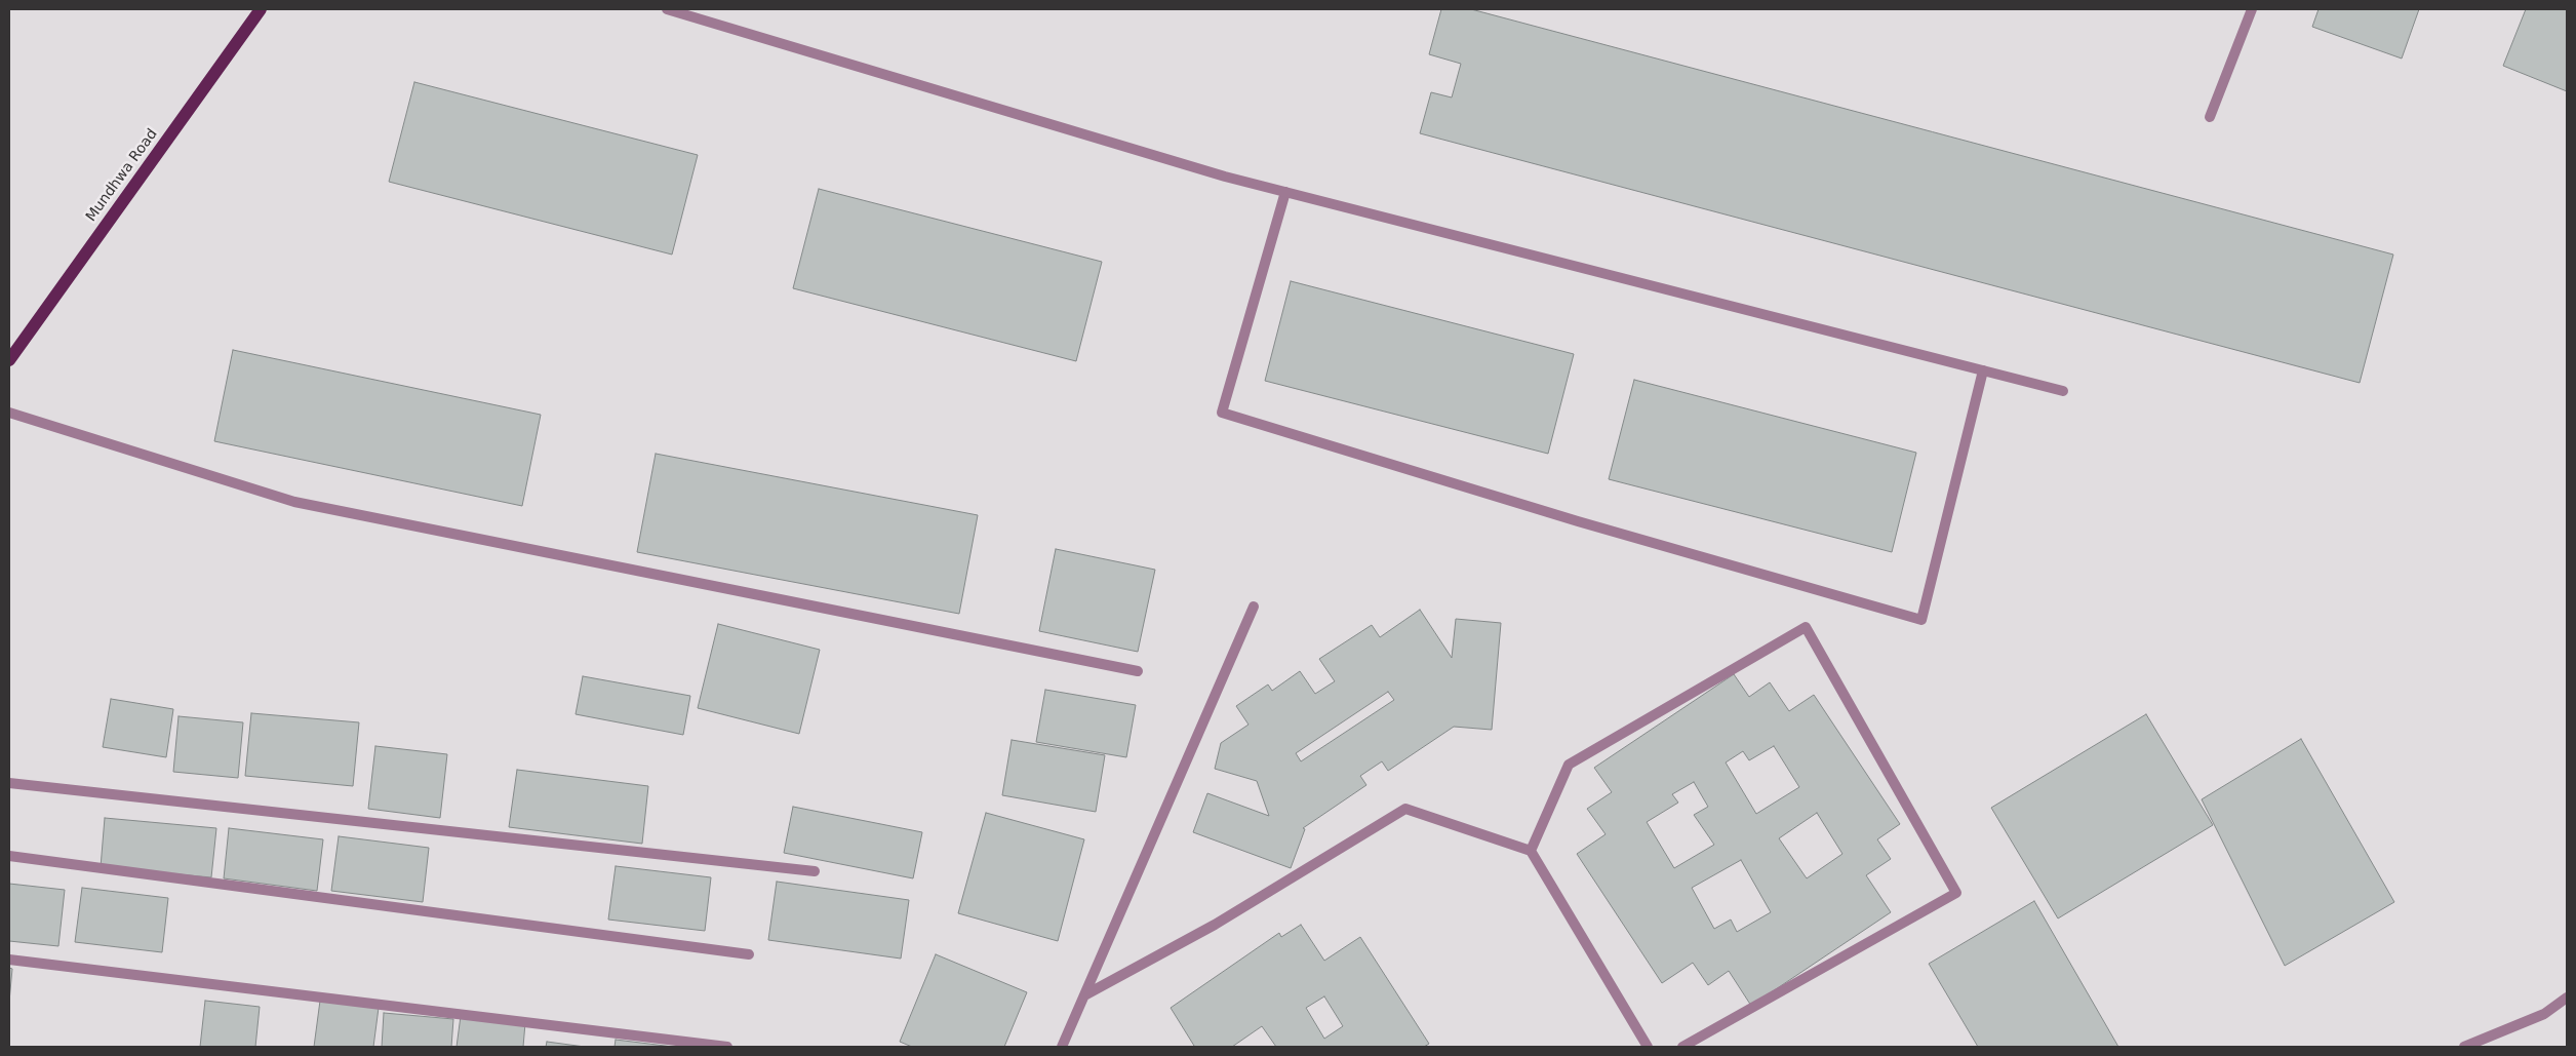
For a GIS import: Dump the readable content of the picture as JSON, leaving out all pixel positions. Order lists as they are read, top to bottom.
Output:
{
  "streets": {
    "main road": ["Mundhwa Road"]
  }
}
